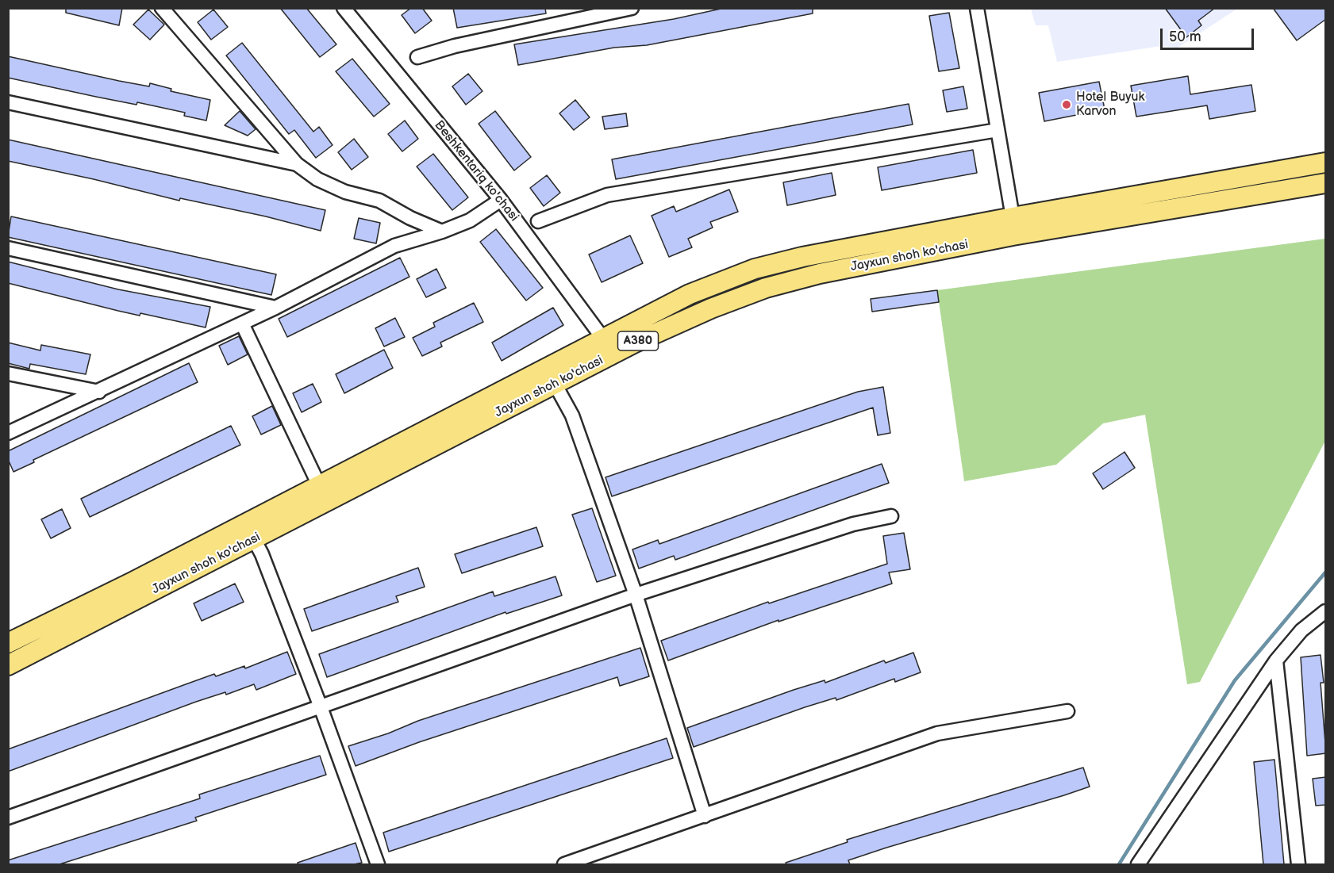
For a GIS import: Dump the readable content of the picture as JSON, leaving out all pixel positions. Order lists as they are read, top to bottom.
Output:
{
  "streets": {
    "highway": ["Jayxun shoh ko'chasi", "A380"],
    "street": ["Beshkentariq ko'chasi"]
  },
  "crossings": [
    ["Beshkentariq ko'chasi", "Jayxun shoh ko'chasi"]
  ],
  "places": ["Hotel Buyuk Karvon"],
  "scale_bar": "50 m"
}
